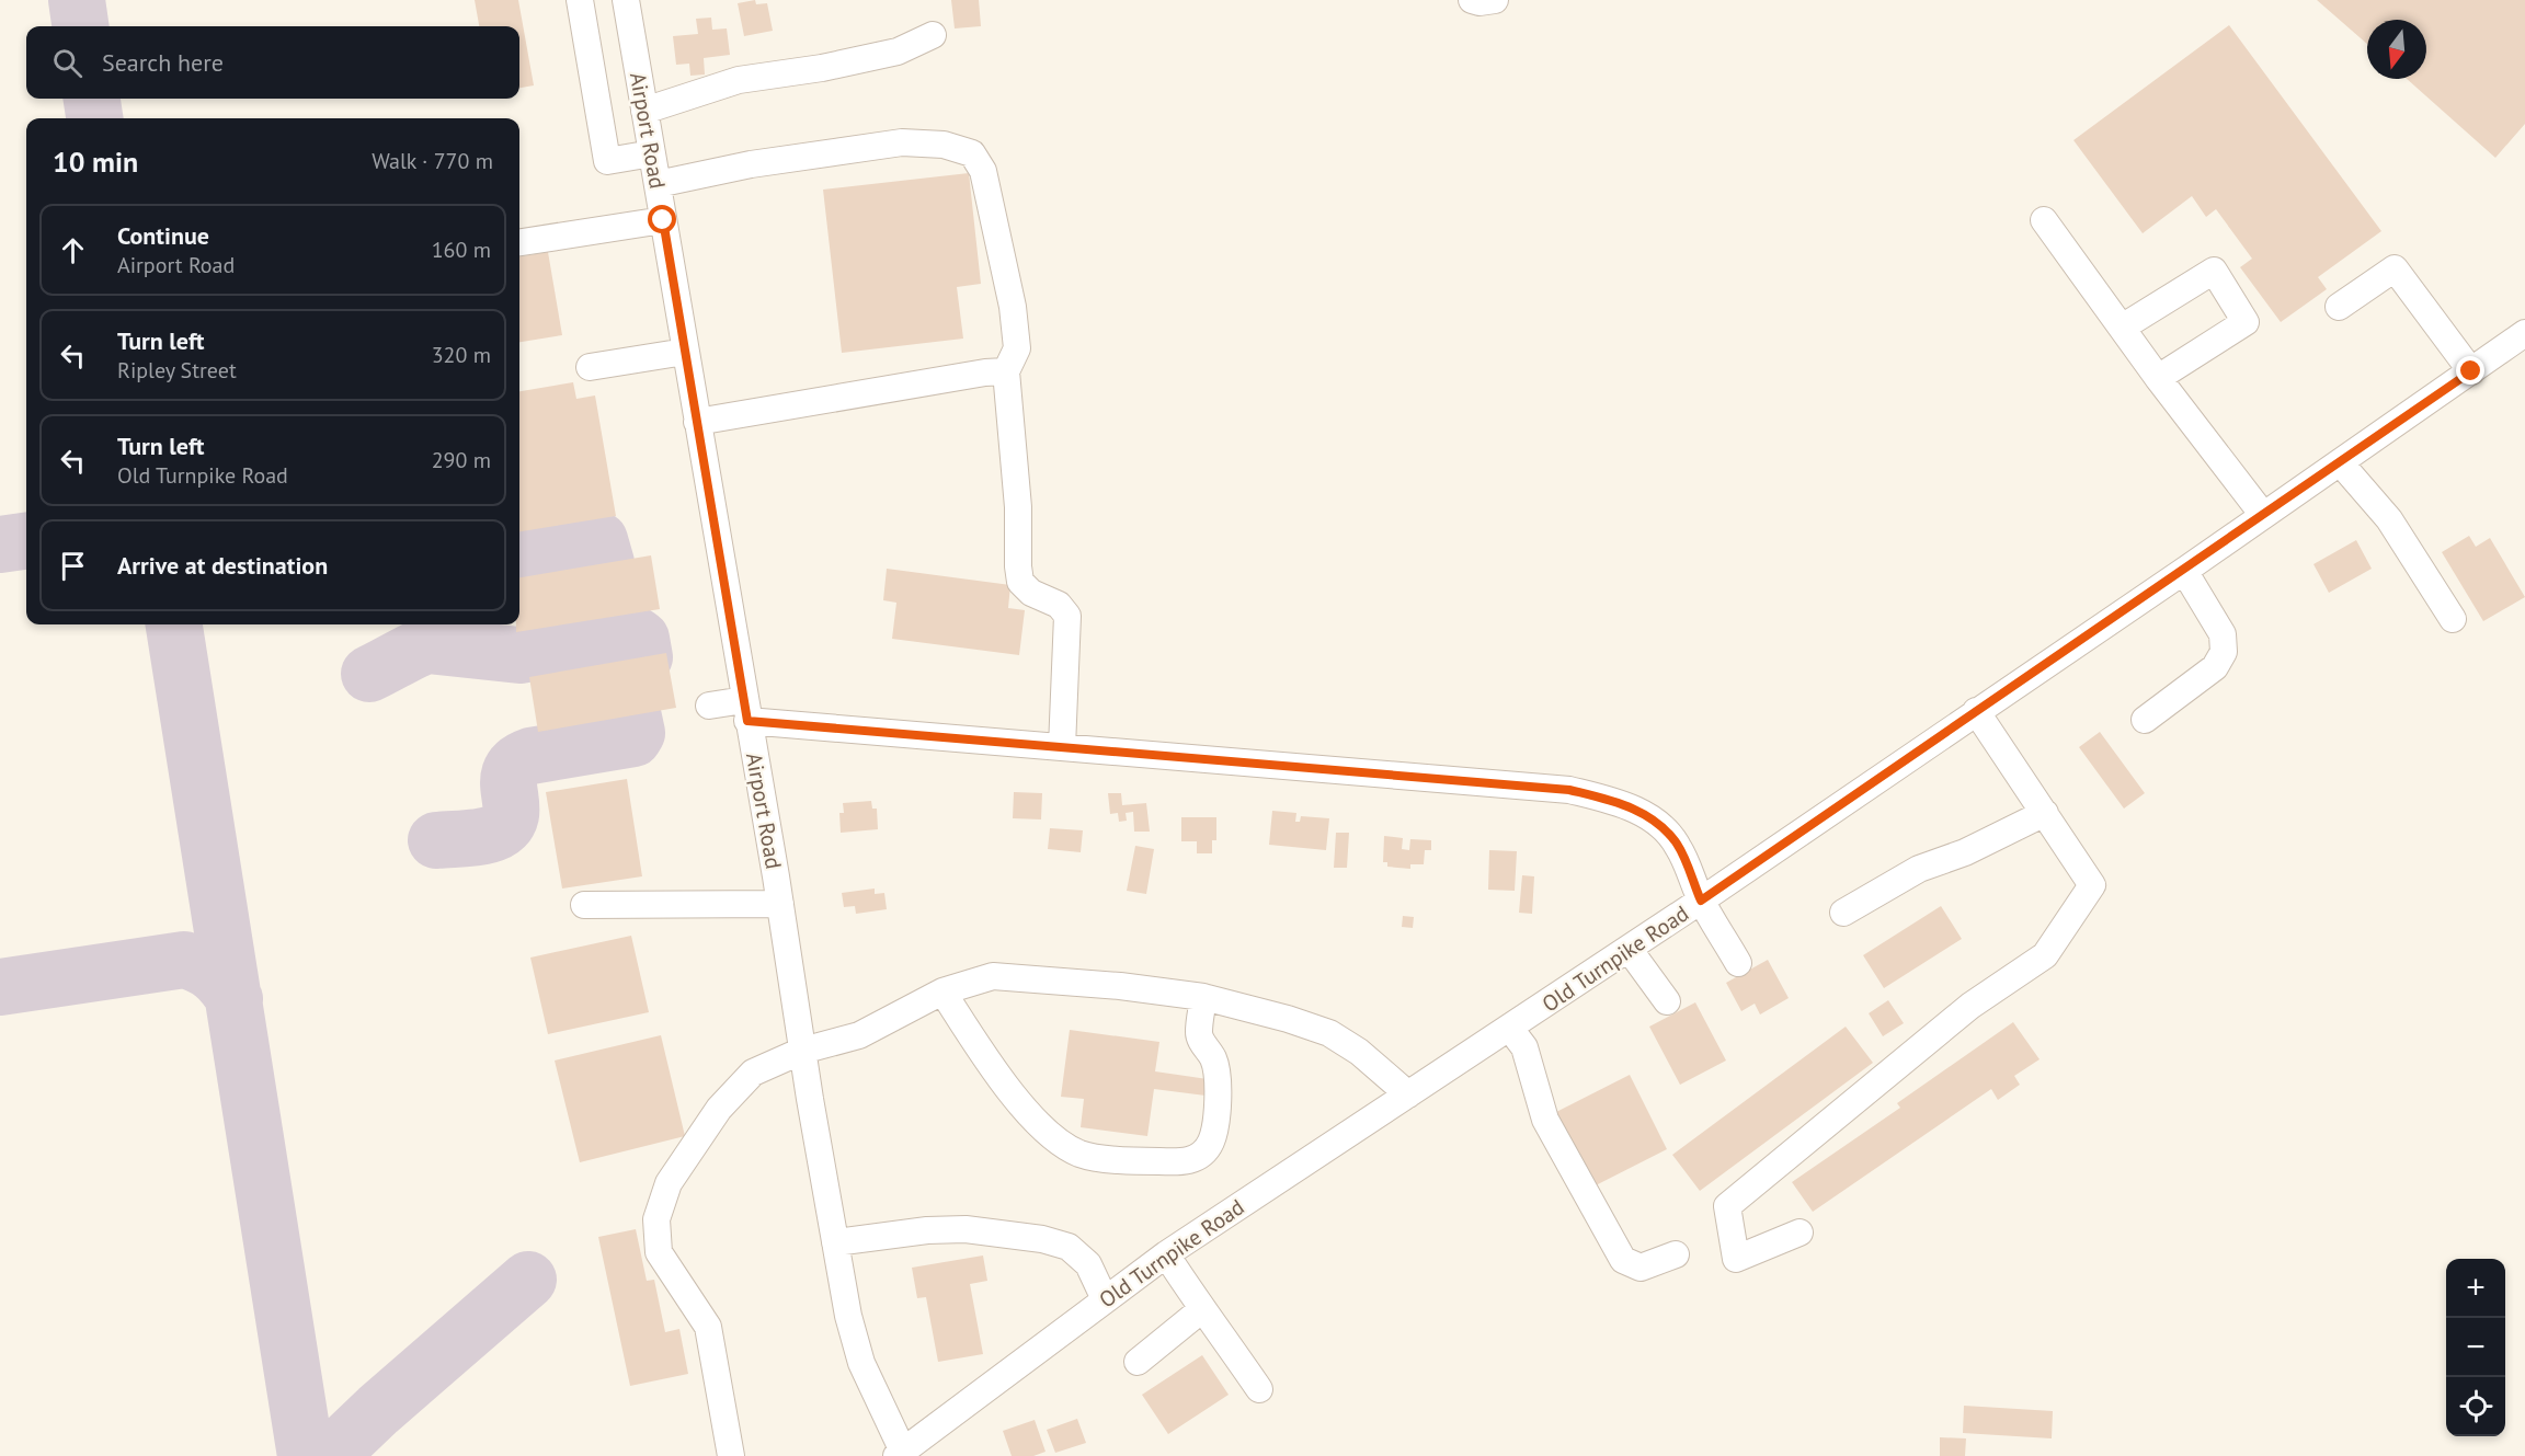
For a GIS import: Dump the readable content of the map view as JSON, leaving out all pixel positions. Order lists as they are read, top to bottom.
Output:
{
  "streets": {
    "street": ["Airport Road", "Old Turnpike Road"]
  },
  "crossings": [
    ["Airport Road", "Old Turnpike Road"]
  ],
  "north": "bottom",
  "page": {
    "search": "Search here",
    "heading": ["10 min", "Walk · 770 m"],
    "list": [
      ["Continue", "Airport Road", "160 m"],
      ["Turn left", "Ripley Street", "320 m"],
      ["Turn left", "Old Turnpike Road", "290 m"],
      "Arrive at destination"
    ],
    "map_buttons": ["+", "−"]
  }
}
